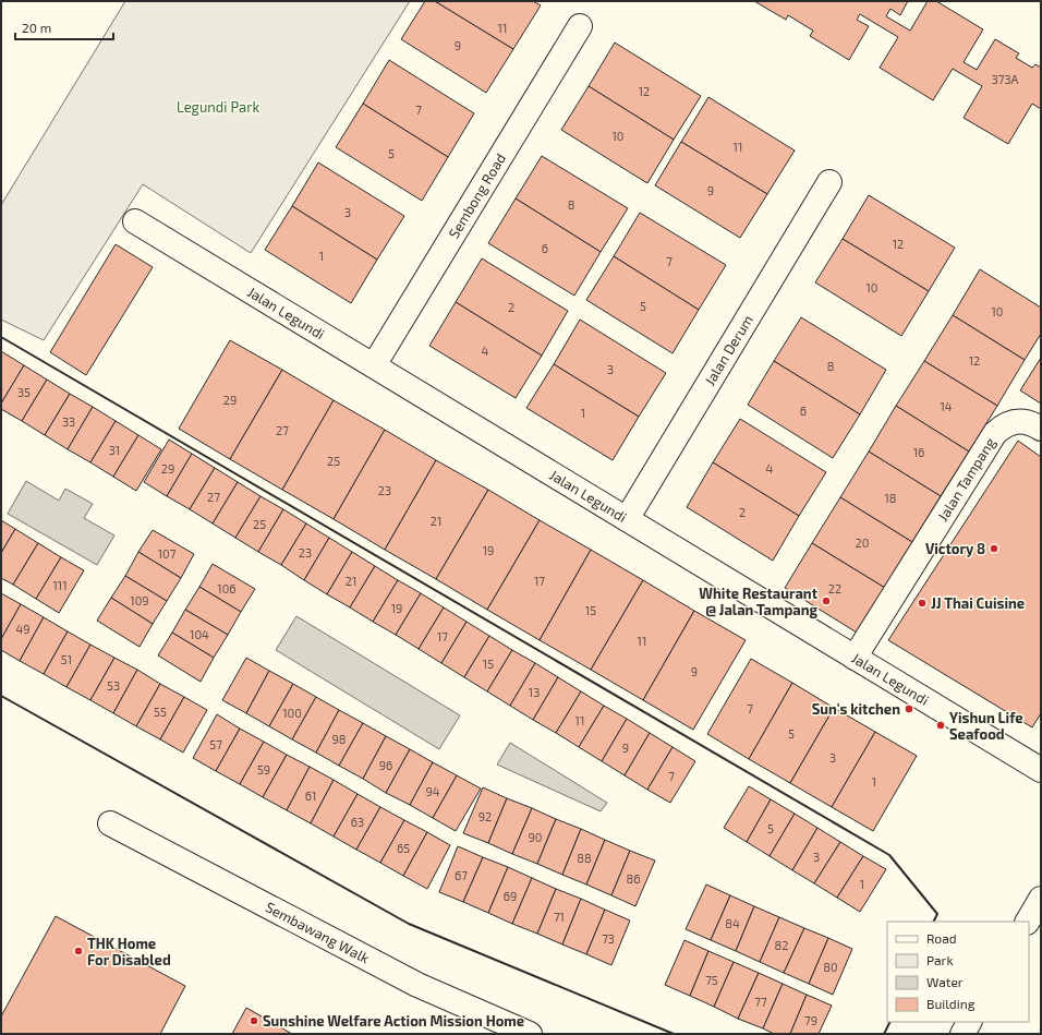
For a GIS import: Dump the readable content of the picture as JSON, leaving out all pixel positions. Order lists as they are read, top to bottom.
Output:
{
  "streets": {
    "street": [
      "Sembong Road",
      "Jalan Legundi",
      "Jalan Derum",
      "Jalan Tampang",
      "Sembawang Walk"
    ]
  },
  "crossings": [
    ["Sembong Road", "Jalan Legundi"],
    ["Jalan Legundi", "Jalan Derum"],
    ["Jalan Legundi", "Jalan Tampang"]
  ],
  "parks": ["Legundi Park"],
  "places": [
    "Victory 8",
    "White Restaurant @ Jalan Tampang",
    "JJ Thai Cuisine",
    "Sun's kitchen",
    "Yishun Life Seafood",
    "THK Home For Disabled",
    "Sunshine Welfare Action Mission Home"
  ],
  "house_numbers": [
    "11",
    "9",
    "373A",
    "12",
    "7",
    "10",
    "11",
    "5",
    "9",
    "8",
    "3",
    "12",
    "6",
    "1",
    "7",
    "10",
    "5",
    "2",
    "10",
    "4",
    "12",
    "8",
    "3",
    "35",
    "29",
    "14",
    "6",
    "1",
    "33",
    "27",
    "31",
    "16",
    "25",
    "29",
    "4",
    "23",
    "27",
    "18",
    "2",
    "21",
    "25",
    "20",
    "19",
    "23",
    "107",
    "21",
    "17",
    "111",
    "106",
    "22",
    "109",
    "19",
    "15",
    "49",
    "104",
    "17",
    "11",
    "51",
    "15",
    "9",
    "53",
    "13",
    "7",
    "55",
    "100",
    "11",
    "5",
    "98",
    "57",
    "9",
    "3",
    "96",
    "59",
    "7",
    "1",
    "94",
    "61",
    "92",
    "63",
    "5",
    "90",
    "65",
    "3",
    "88",
    "67",
    "86",
    "1",
    "69",
    "71",
    "84",
    "73",
    "82",
    "80",
    "75",
    "77",
    "79"
  ],
  "legend": [
    "Road",
    "Park",
    "Water",
    "Building"
  ],
  "scale_bar": "20 m"
}
